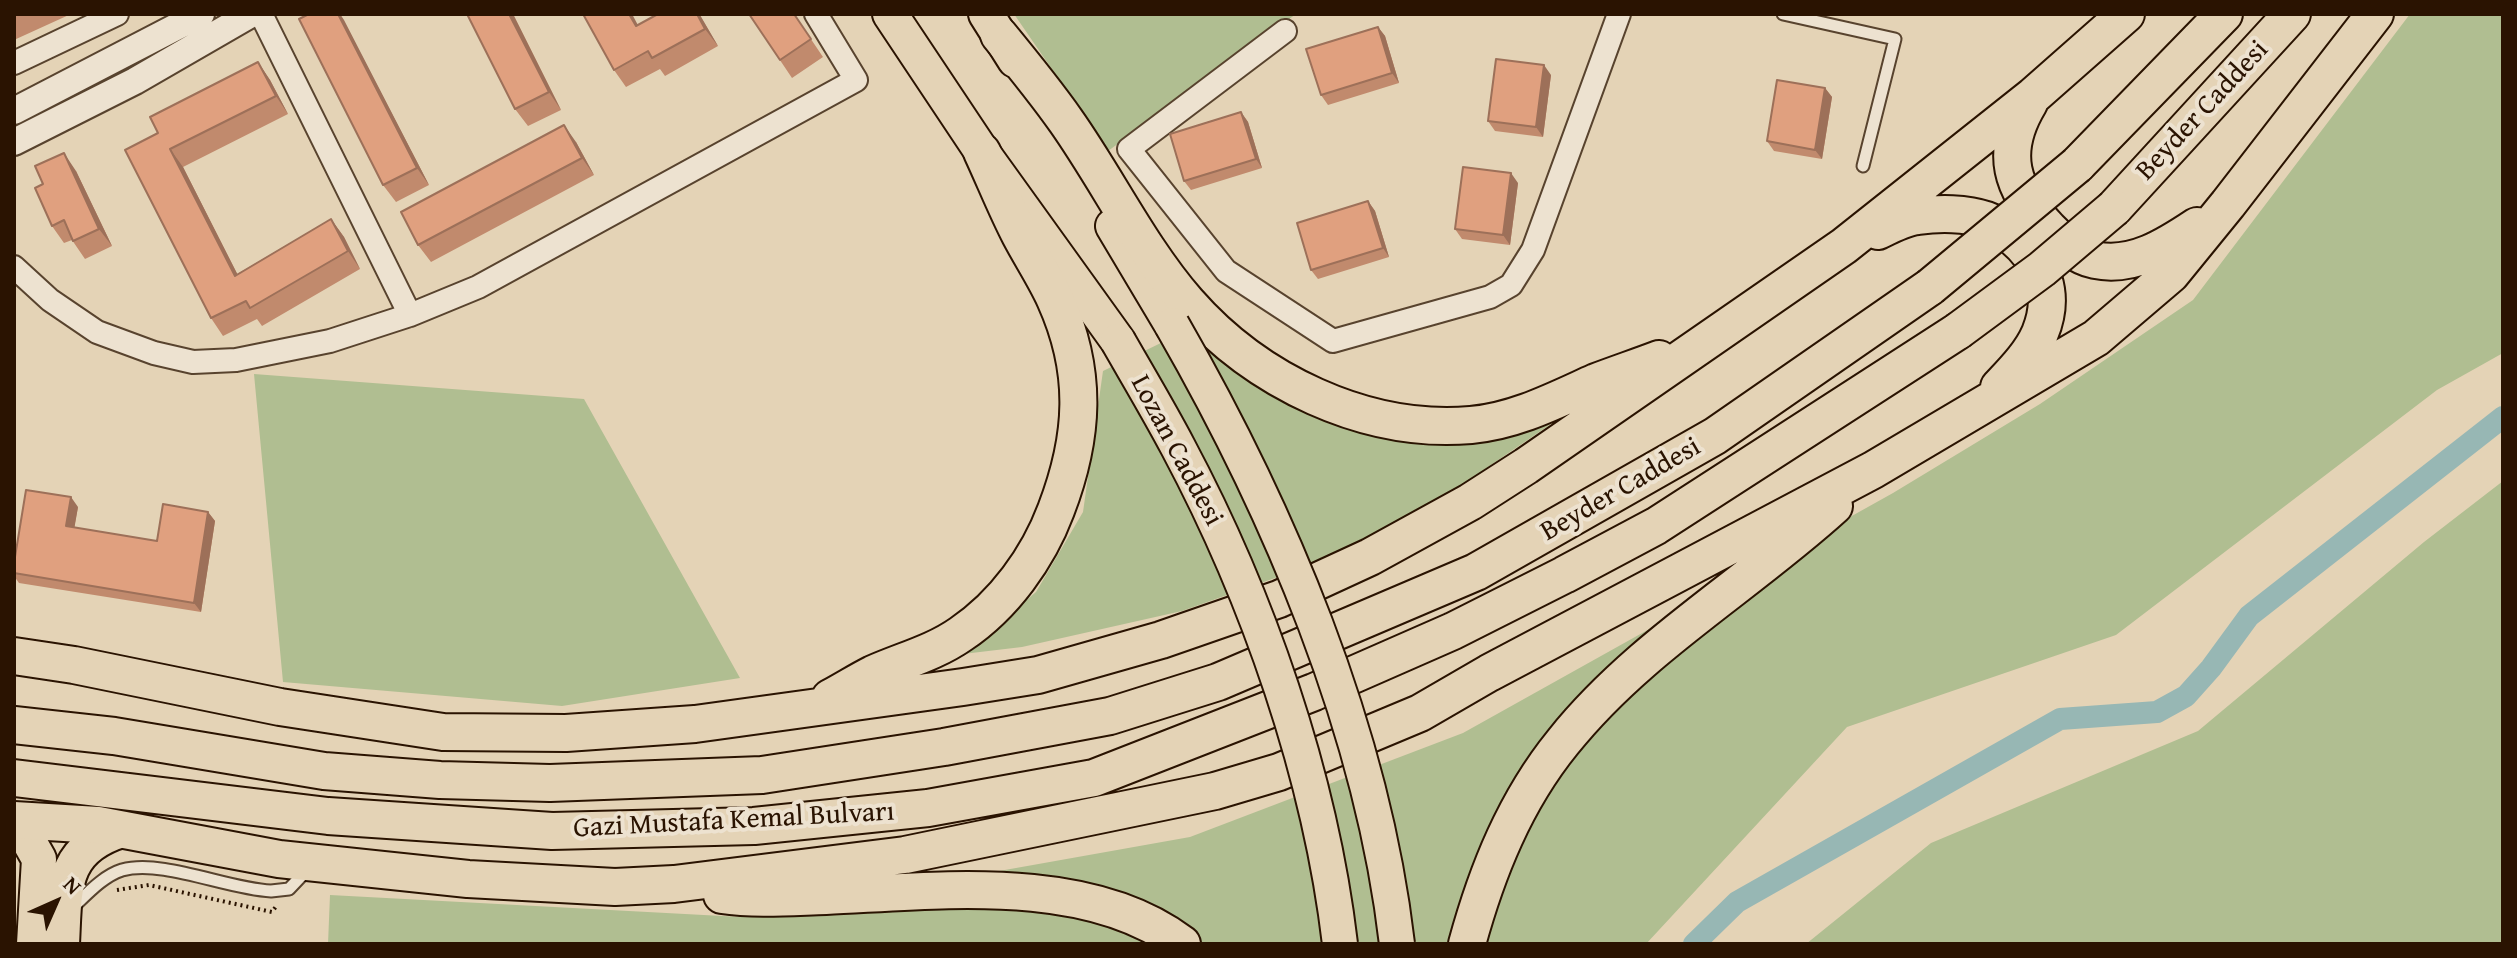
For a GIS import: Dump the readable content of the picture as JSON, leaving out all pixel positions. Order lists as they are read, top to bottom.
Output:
{
  "streets": {
    "highway": ["Beyder Caddesi", "Gazi Mustafa Kemal Bulvarı"],
    "main road": ["Lozan Caddesi"]
  },
  "crossings": [
    ["Beyder Caddesi", "Gazi Mustafa Kemal Bulvarı"]
  ],
  "north": "top right"
}
